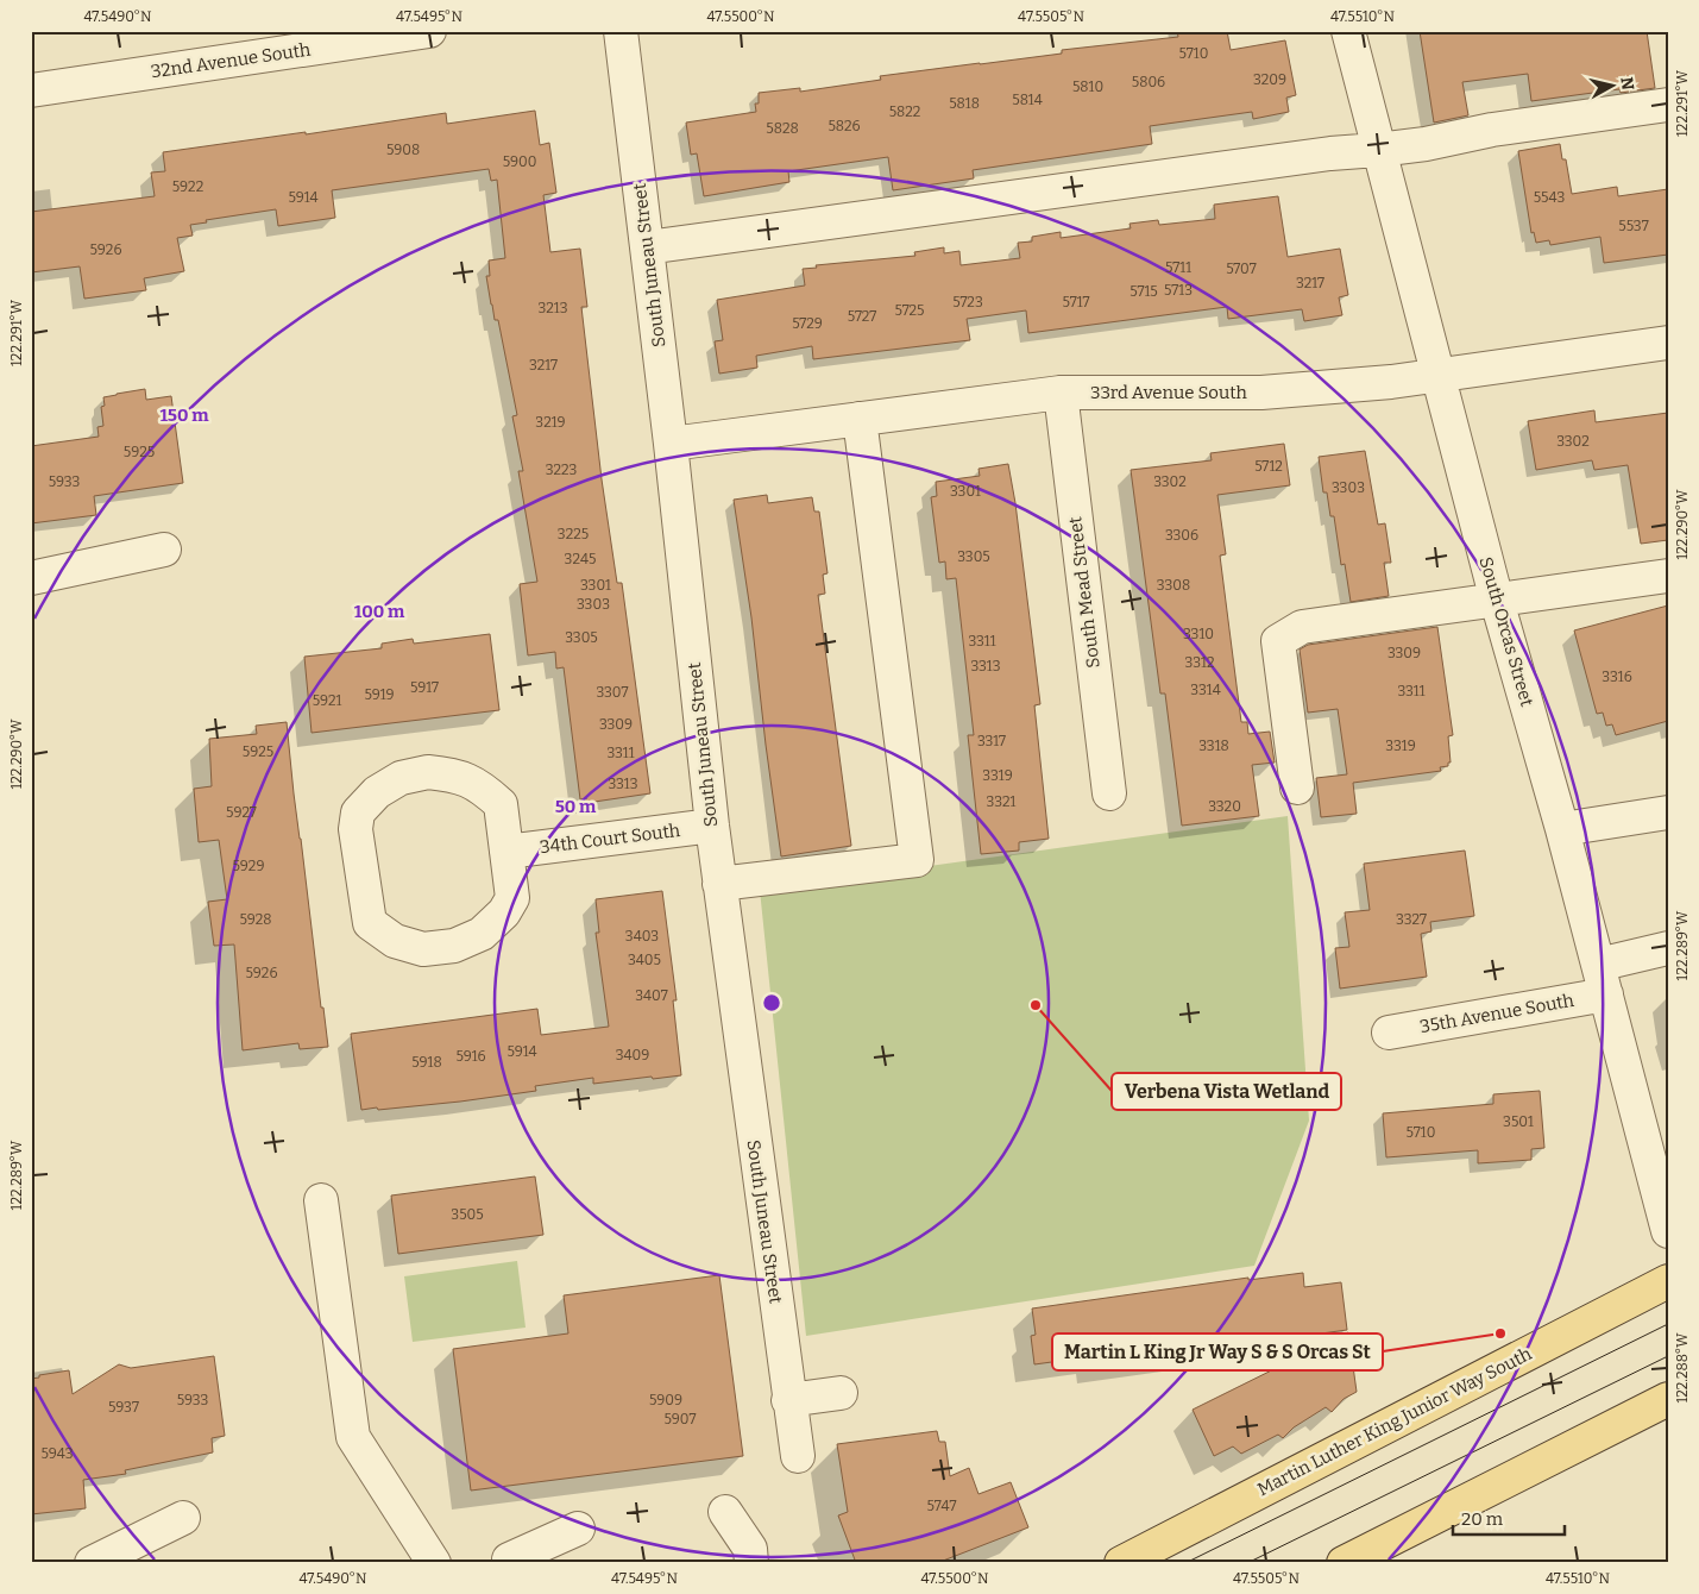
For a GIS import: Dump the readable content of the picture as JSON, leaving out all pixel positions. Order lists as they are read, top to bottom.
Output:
{
  "streets": {
    "main road": ["Martin Luther King Junior Way South"],
    "street": [
      "32nd Avenue South",
      "South Juneau Street",
      "33rd Avenue South",
      "South Mead Street",
      "South Orcas Street",
      "34th Court South",
      "35th Avenue South"
    ]
  },
  "crossings": [
    ["South Juneau Street", "33rd Avenue South"],
    ["South Juneau Street", "34th Court South"],
    ["33rd Avenue South", "South Mead Street"],
    ["33rd Avenue South", "South Orcas Street"],
    ["South Orcas Street", "35th Avenue South"]
  ],
  "places": ["Verbena Vista Wetland", "Martin L King Jr Way S & S Orcas St"],
  "house_numbers": [
    "5710",
    "3209",
    "5806",
    "5810",
    "5814",
    "5818",
    "5822",
    "5826",
    "5828",
    "5908",
    "5900",
    "5922",
    "5914",
    "5543",
    "5537",
    "5926",
    "5711",
    "5707",
    "3217",
    "5713",
    "5715",
    "5723",
    "5717",
    "3213",
    "5725",
    "5727",
    "5729",
    "3217",
    "3219",
    "3302",
    "5925",
    "5712",
    "3223",
    "5933",
    "3302",
    "3303",
    "3301",
    "3225",
    "3306",
    "3305",
    "3245",
    "3301",
    "3308",
    "3303",
    "3310",
    "3305",
    "3311",
    "3309",
    "3312",
    "3313",
    "3316",
    "5917",
    "3314",
    "3311",
    "3307",
    "5919",
    "5921",
    "3309",
    "3317",
    "3318",
    "3319",
    "5925",
    "3311",
    "3319",
    "3313",
    "3321",
    "3320",
    "5927",
    "5929",
    "5928",
    "3327",
    "3403",
    "3405",
    "5926",
    "3407",
    "5914",
    "3409",
    "5916",
    "5918",
    "3501",
    "5710",
    "3505",
    "5933",
    "5909",
    "5937",
    "5907",
    "5943",
    "5747"
  ],
  "scale_bar": "20 m",
  "north": "right",
  "coordinates": [
    "47.5490°N",
    "47.5495°N",
    "47.5500°N",
    "47.5505°N",
    "47.5510°N",
    "122.291°W",
    "122.290°W",
    "122.289°W",
    "122.288°W"
  ],
  "rings": ["150 m", "100 m", "50 m"]
}
